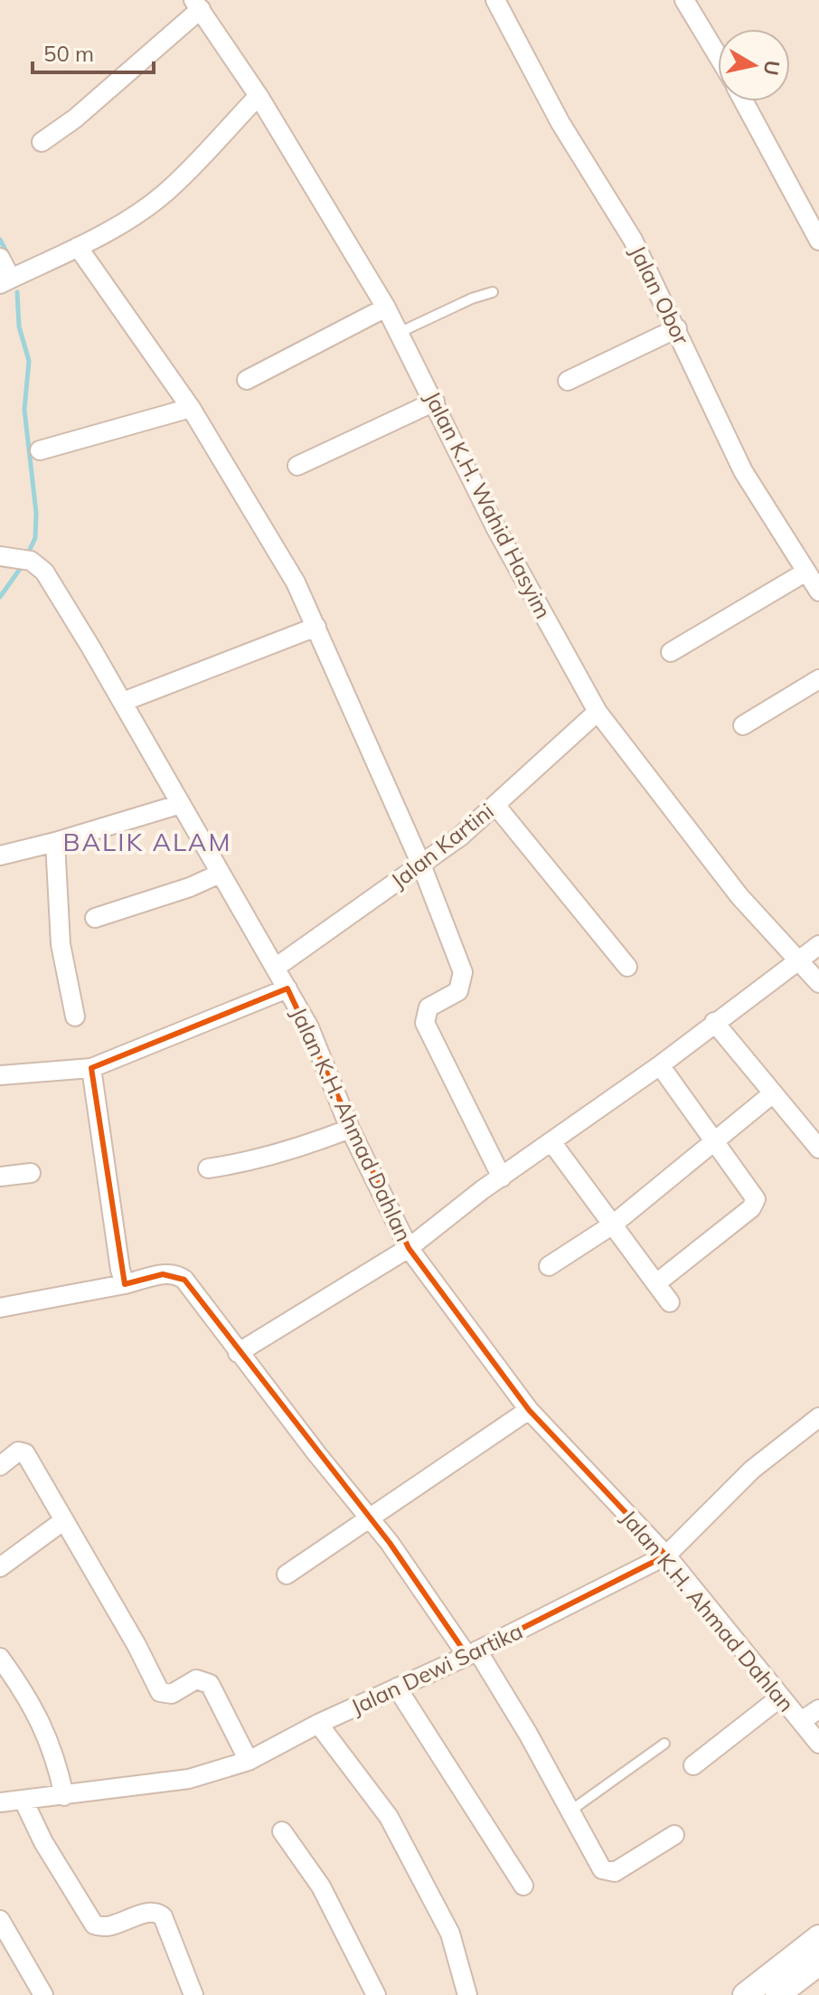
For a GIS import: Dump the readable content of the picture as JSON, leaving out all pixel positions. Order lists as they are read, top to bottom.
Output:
{
  "streets": {
    "street": [
      "Jalan Obor",
      "Jalan K.H. Wahid Hasyim",
      "Jalan Kartini",
      "Jalan K.H. Ahmad Dahlan",
      "Jalan Dewi Sartika"
    ]
  },
  "crossings": [
    ["Jalan K.H. Wahid Hasyim", "Jalan Kartini"],
    ["Jalan Kartini", "Jalan K.H. Ahmad Dahlan"],
    ["Jalan K.H. Ahmad Dahlan", "Jalan Dewi Sartika"]
  ],
  "districts": ["BALIK ALAM"],
  "scale_bar": "50 m",
  "north": "right"
}
